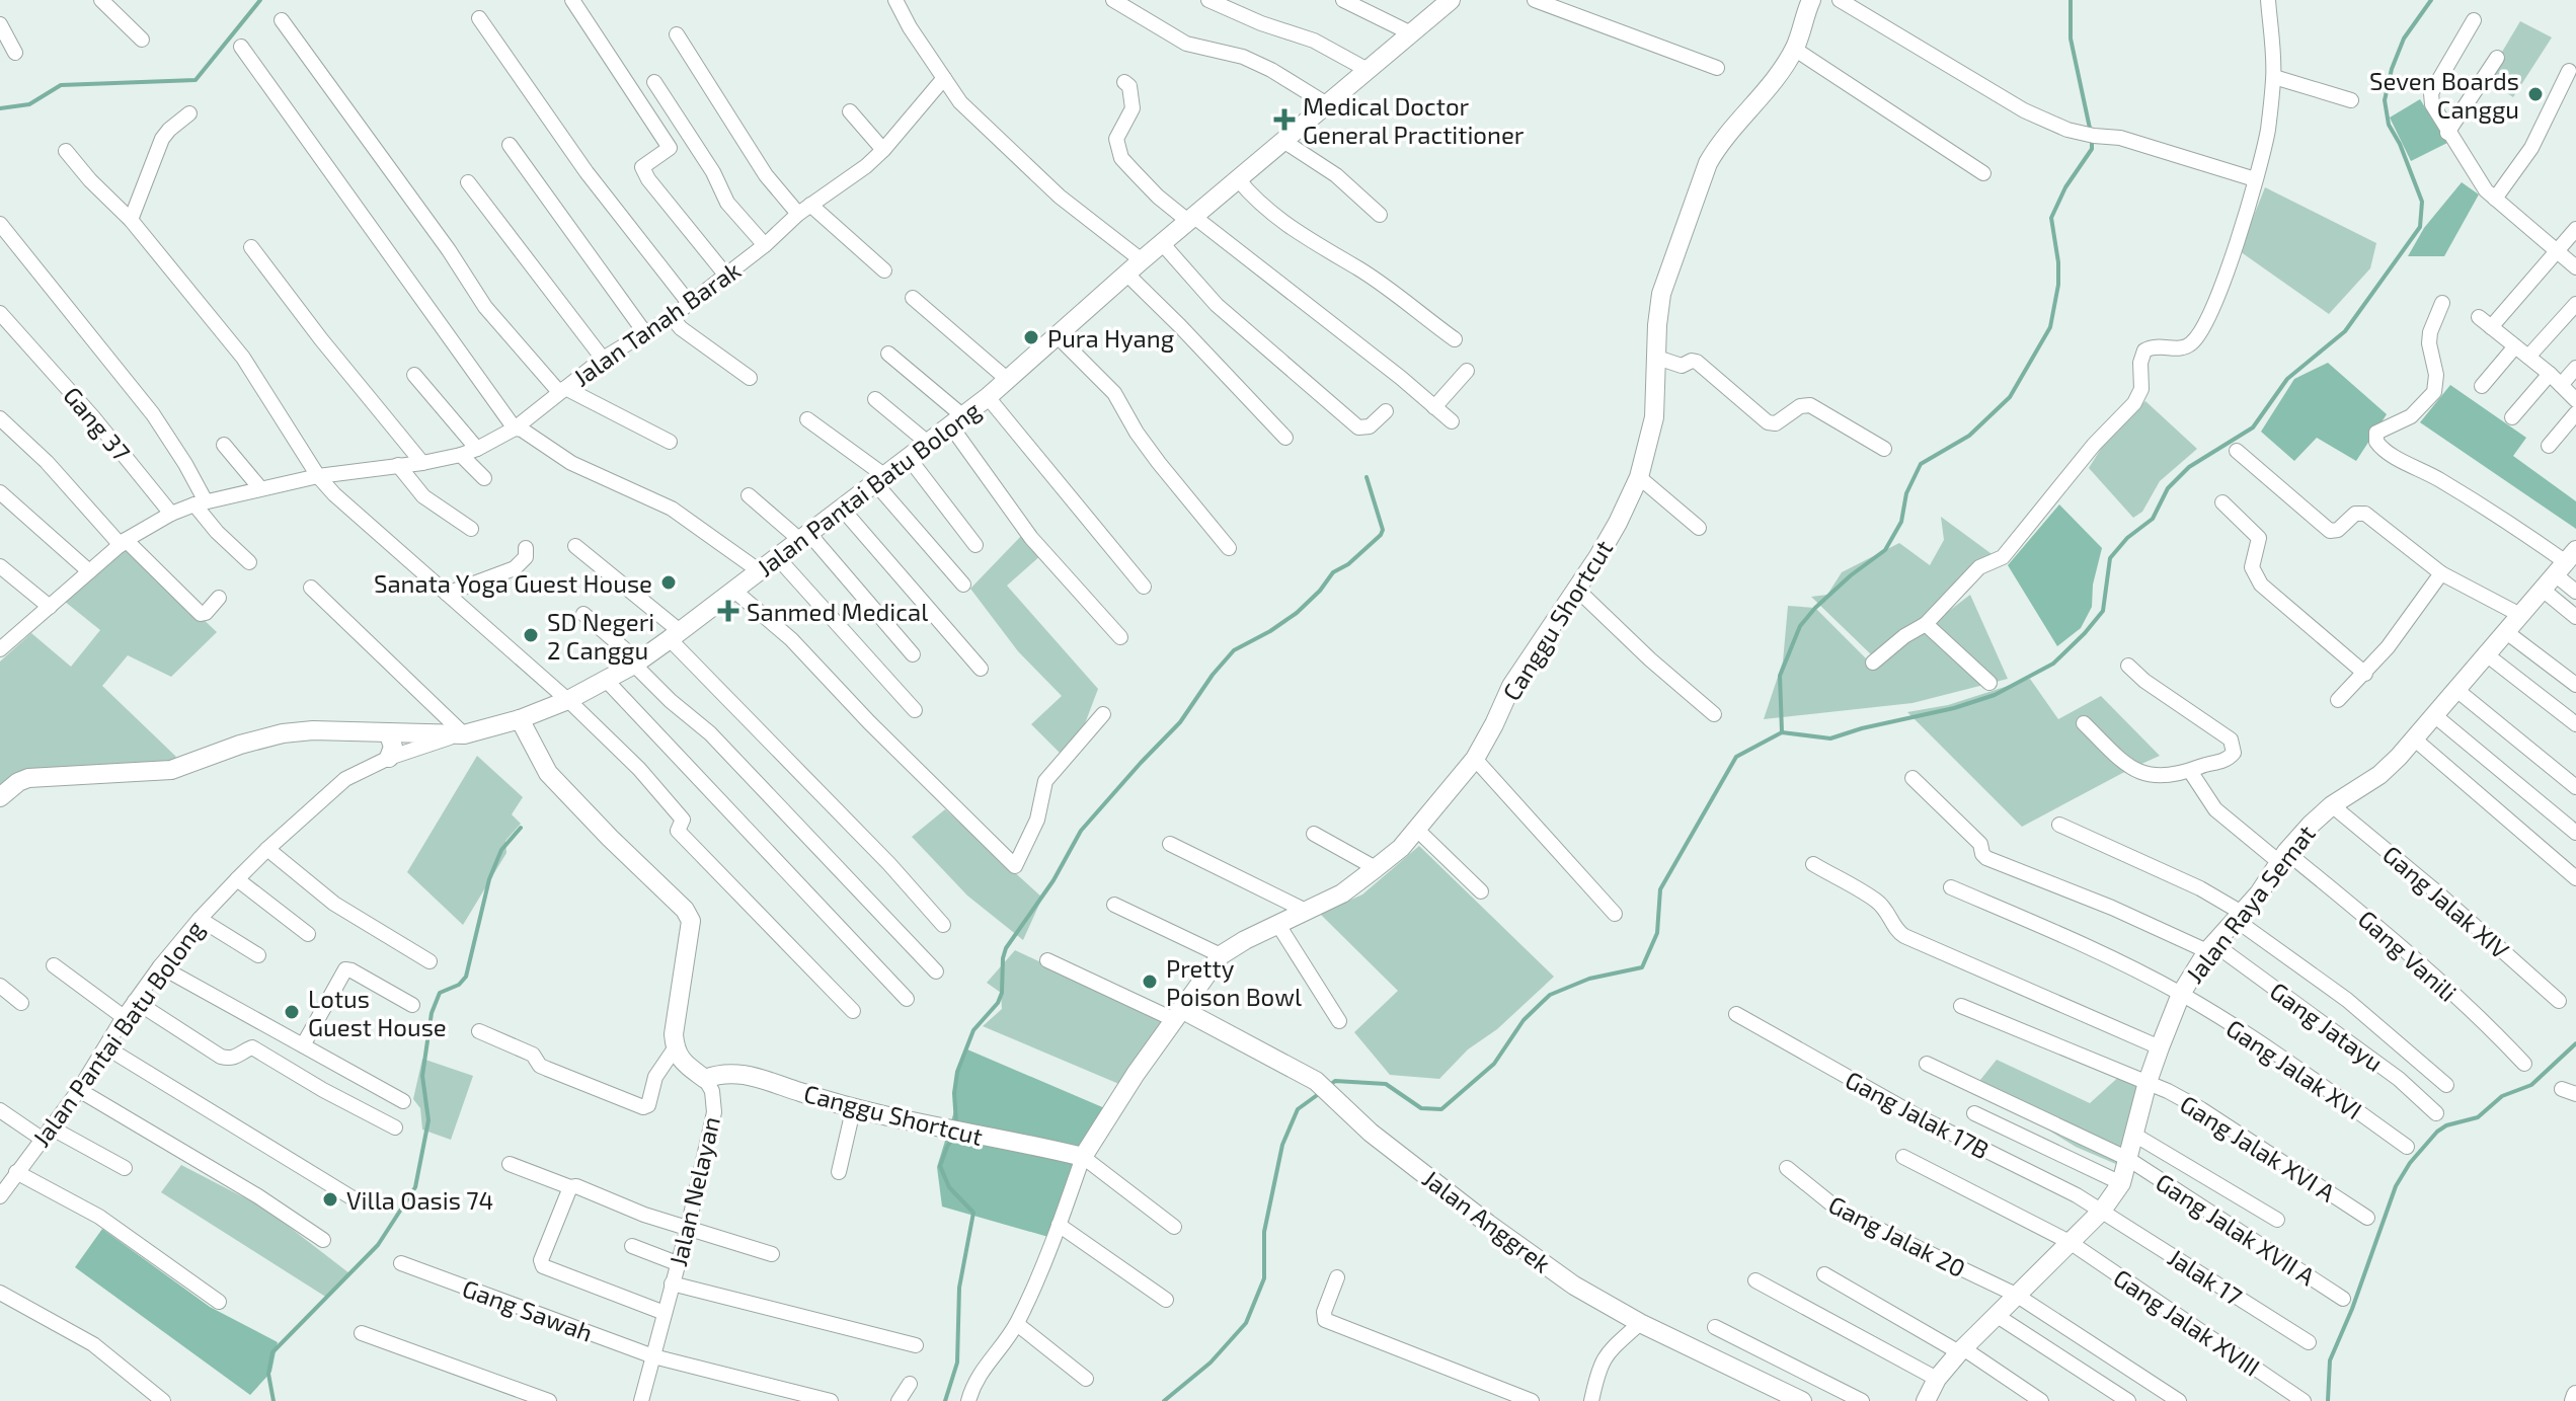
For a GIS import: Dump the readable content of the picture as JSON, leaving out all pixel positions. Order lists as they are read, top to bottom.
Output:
{
  "streets": {
    "street": [
      "Jalan Tanah Barak",
      "Gang 37",
      "Jalan Pantai Batu Bolong",
      "Canggu Shortcut",
      "Gang Jalak XIV",
      "Jalan Raya Semat",
      "Gang Vanili",
      "Gang Jatayu",
      "Gang Jalak XVI",
      "Gang Jalak 17B",
      "Gang Jalak XVI A",
      "Jalan Nelayan",
      "Jalan Anggrek",
      "Gang Jalak XVII A",
      "Gang Jalak 20",
      "Jalak 17",
      "Gang Sawah",
      "Gang Jalak XVIII"
    ]
  },
  "crossings": [
    ["Jalan Tanah Barak", "Gang 37"],
    ["Canggu Shortcut", "Jalan Nelayan"],
    ["Canggu Shortcut", "Jalan Anggrek"],
    ["Gang Jalak XIV", "Jalan Raya Semat"],
    ["Jalan Raya Semat", "Gang Vanili"],
    ["Jalan Raya Semat", "Gang Jatayu"],
    ["Jalan Raya Semat", "Gang Jalak XVI"],
    ["Jalan Raya Semat", "Gang Jalak 17B"],
    ["Jalan Raya Semat", "Gang Jalak XVI A"],
    ["Jalan Raya Semat", "Gang Jalak XVII A"],
    ["Jalan Raya Semat", "Gang Jalak 20"],
    ["Jalan Raya Semat", "Jalak 17"],
    ["Jalan Raya Semat", "Gang Jalak XVIII"],
    ["Gang Jalak 17B", "Jalak 17"],
    ["Jalan Nelayan", "Gang Sawah"]
  ],
  "places": {
    "other": [
      "Seven Boards Canggu",
      "Pura Hyang",
      "Sanata Yoga Guest House",
      "SD Negeri 2 Canggu",
      "Pretty Poison Bowl",
      "Lotus Guest House",
      "Villa Oasis 74"
    ],
    "health": ["Medical Doctor General Practitioner", "Sanmed Medical"]
  }
}
